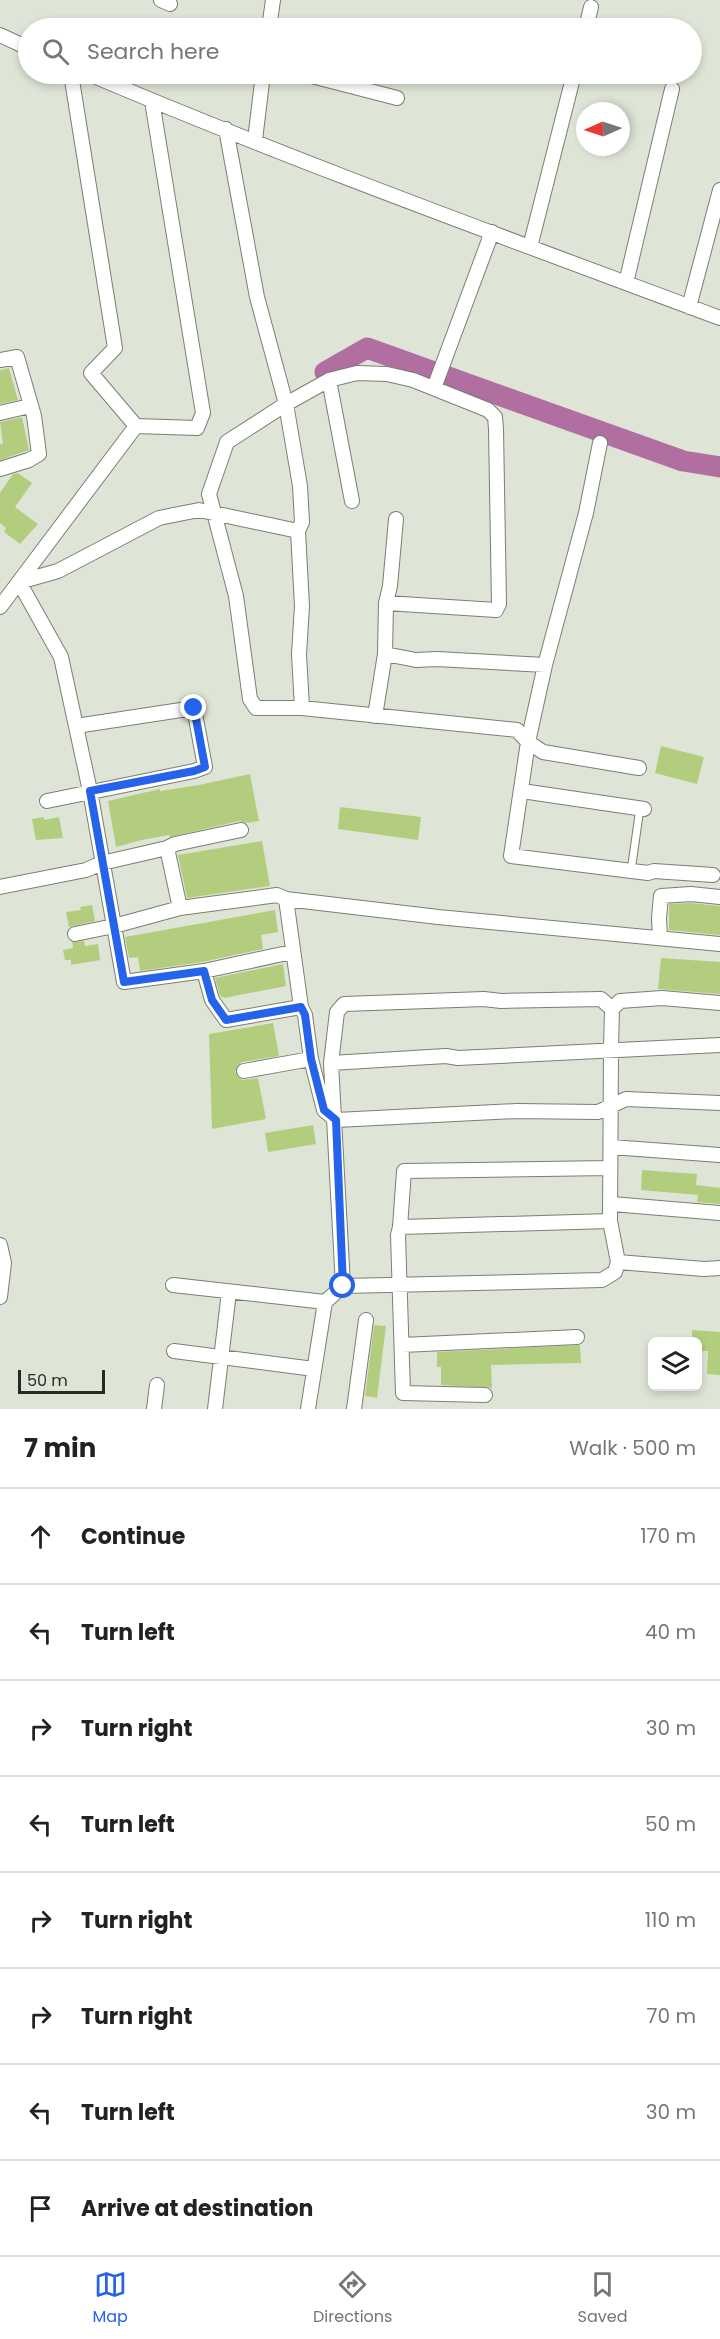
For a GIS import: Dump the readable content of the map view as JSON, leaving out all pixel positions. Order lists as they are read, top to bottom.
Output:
{
  "scale_bar": "50 m",
  "north": "left",
  "page": {
    "search": "Search here",
    "scale": "50 m",
    "heading": ["7 min", "Walk · 500 m"],
    "list": [
      ["Continue", "170 m"],
      ["Turn left", "40 m"],
      ["Turn right", "30 m"],
      ["Turn left", "50 m"],
      ["Turn right", "110 m"],
      ["Turn right", "70 m"],
      ["Turn left", "30 m"],
      "Arrive at destination"
    ],
    "nav": ["Map", "Directions", "Saved"]
  }
}
